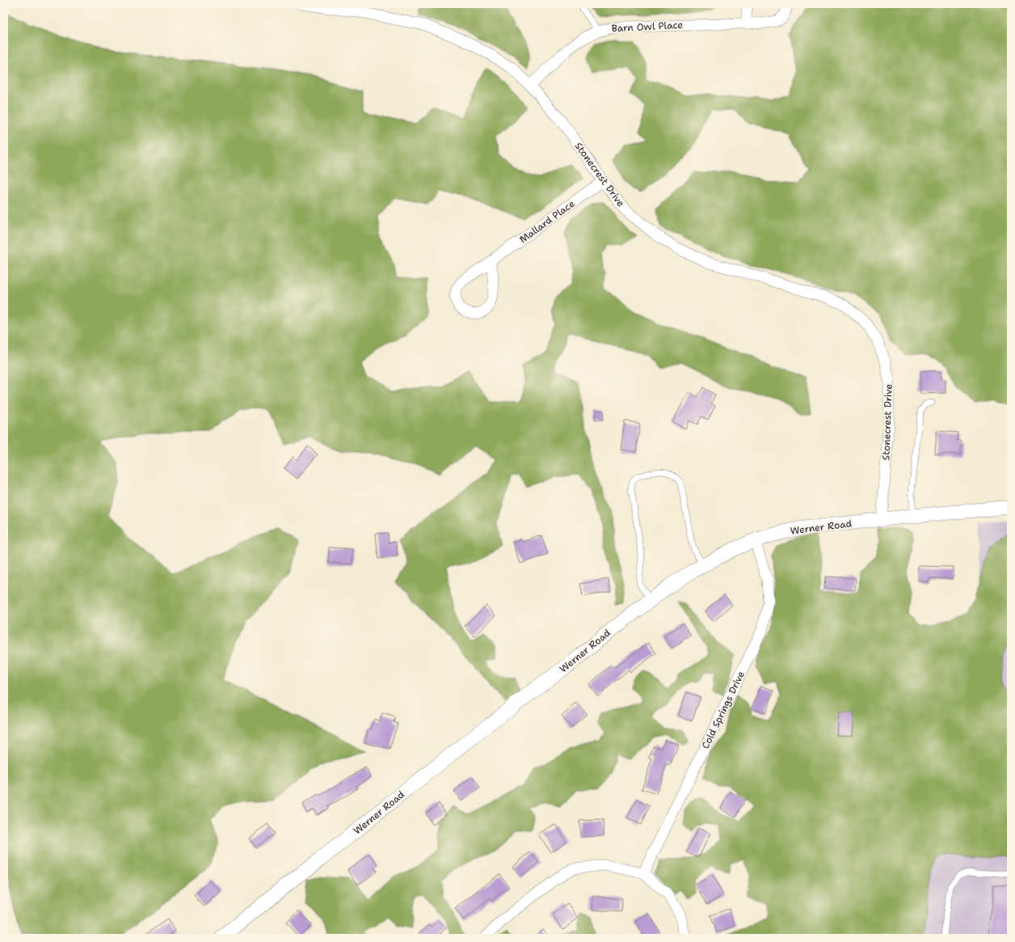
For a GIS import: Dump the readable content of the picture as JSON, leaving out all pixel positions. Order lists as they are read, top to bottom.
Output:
{
  "streets": {
    "street": [
      "Barn Owl Place",
      "Stonecrest Drive",
      "Mallard Place",
      "Werner Road",
      "Cold Springs Drive"
    ]
  },
  "crossings": [
    ["Barn Owl Place", "Stonecrest Drive"],
    ["Stonecrest Drive", "Mallard Place"],
    ["Stonecrest Drive", "Werner Road"],
    ["Werner Road", "Cold Springs Drive"]
  ]
}
